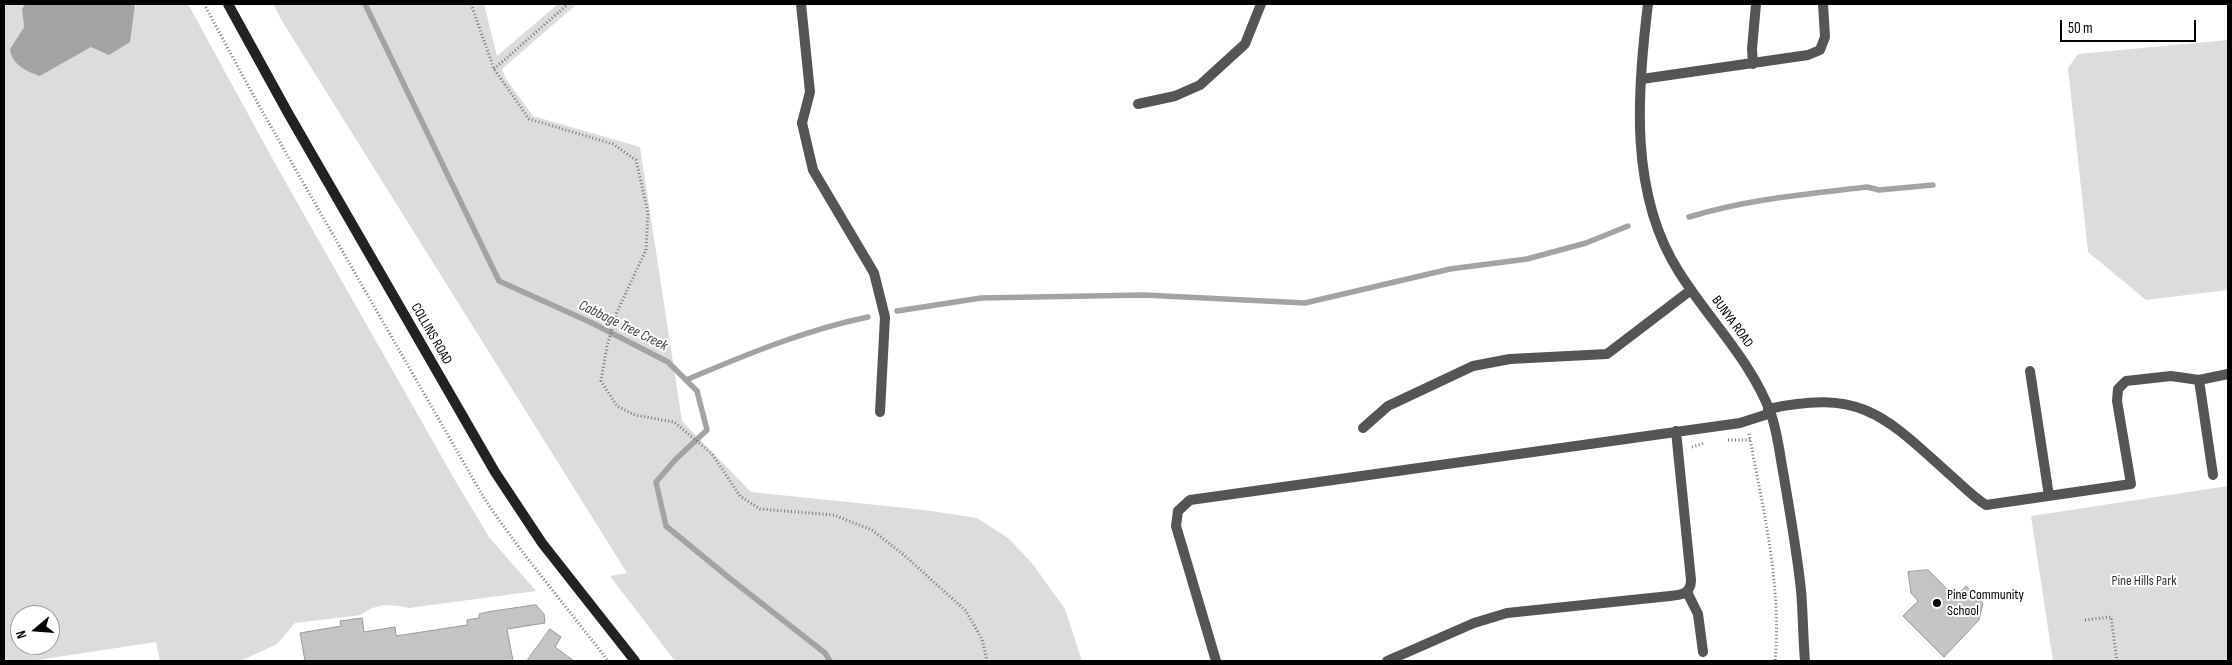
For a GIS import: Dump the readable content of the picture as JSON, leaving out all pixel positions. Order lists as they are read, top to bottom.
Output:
{
  "streets": {
    "main road": ["COLLINS ROAD"],
    "street": ["BUNYA ROAD"]
  },
  "water": ["Cabbage Tree Creek"],
  "parks": ["Pine Hills Park"],
  "places": ["Pine Community School"],
  "scale_bar": "50 m",
  "north": "left"
}
